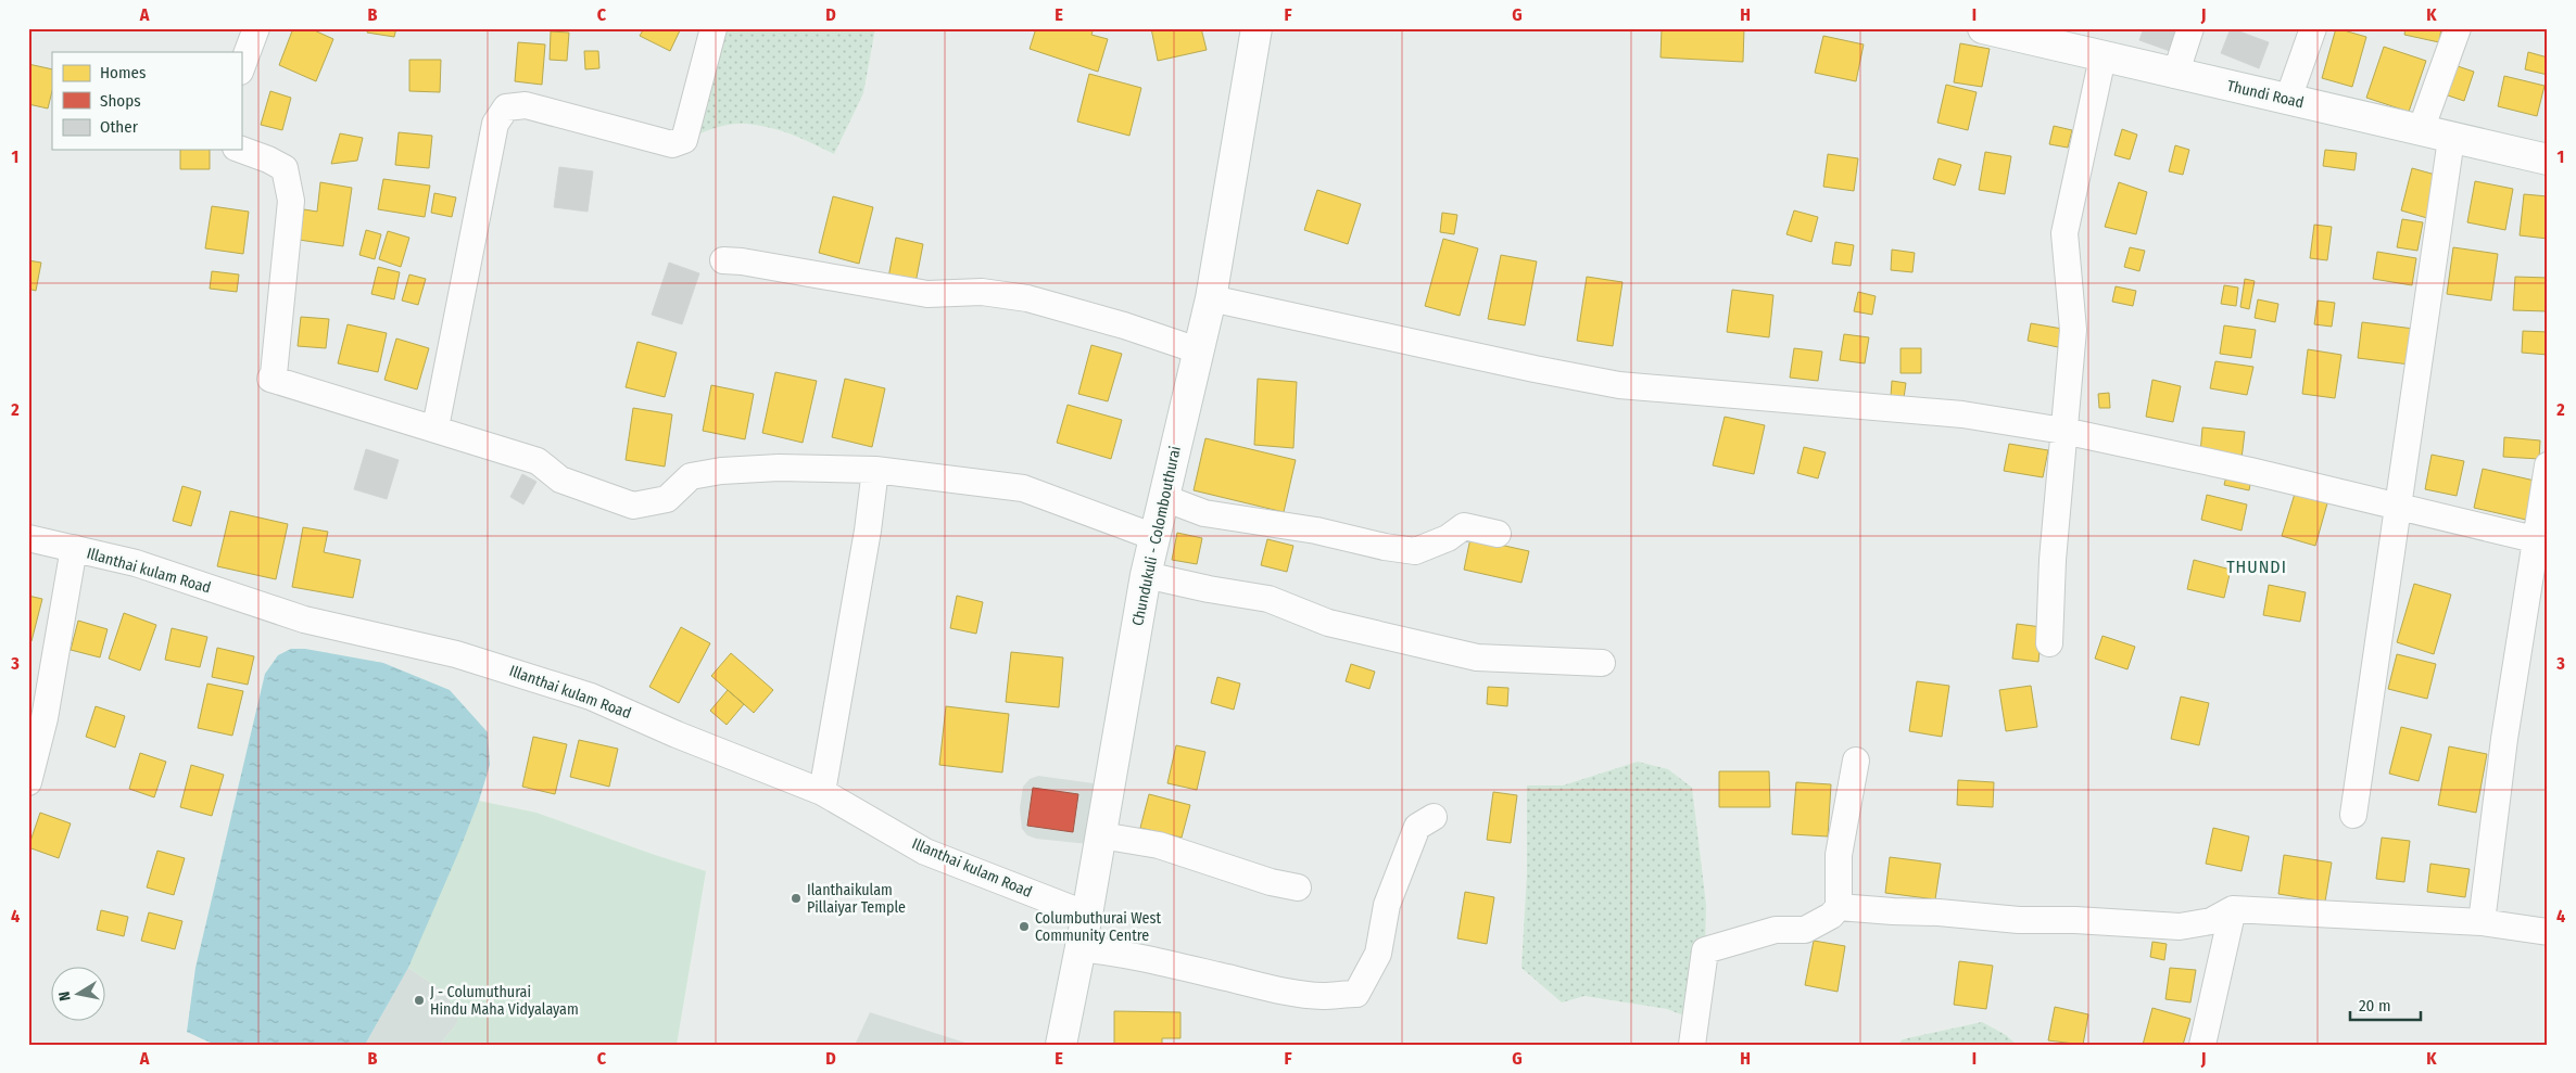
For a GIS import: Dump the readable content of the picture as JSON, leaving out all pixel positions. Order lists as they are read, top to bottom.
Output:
{
  "streets": {
    "main road": ["Thundi Road", "Chundukuli - Colombouthurai"],
    "street": ["Illanthai kulam Road"]
  },
  "crossings": [
    ["Chundukuli - Colombouthurai", "Illanthai kulam Road"]
  ],
  "districts": ["THUNDI"],
  "places": ["Ilanthaikulam Pillaiyar Temple", "Columbuthurai West Community Centre", "J - Columuthurai Hindu Maha Vidyalayam"],
  "legend": ["Homes", "Shops", "Other"],
  "scale_bar": "20 m",
  "north": "left",
  "grid": {
    "columns": [
      "A",
      "B",
      "C",
      "D",
      "E",
      "F",
      "G",
      "H",
      "I",
      "J",
      "K"
    ],
    "rows": [
      "1",
      "2",
      "3",
      "4"
    ]
  }
}
